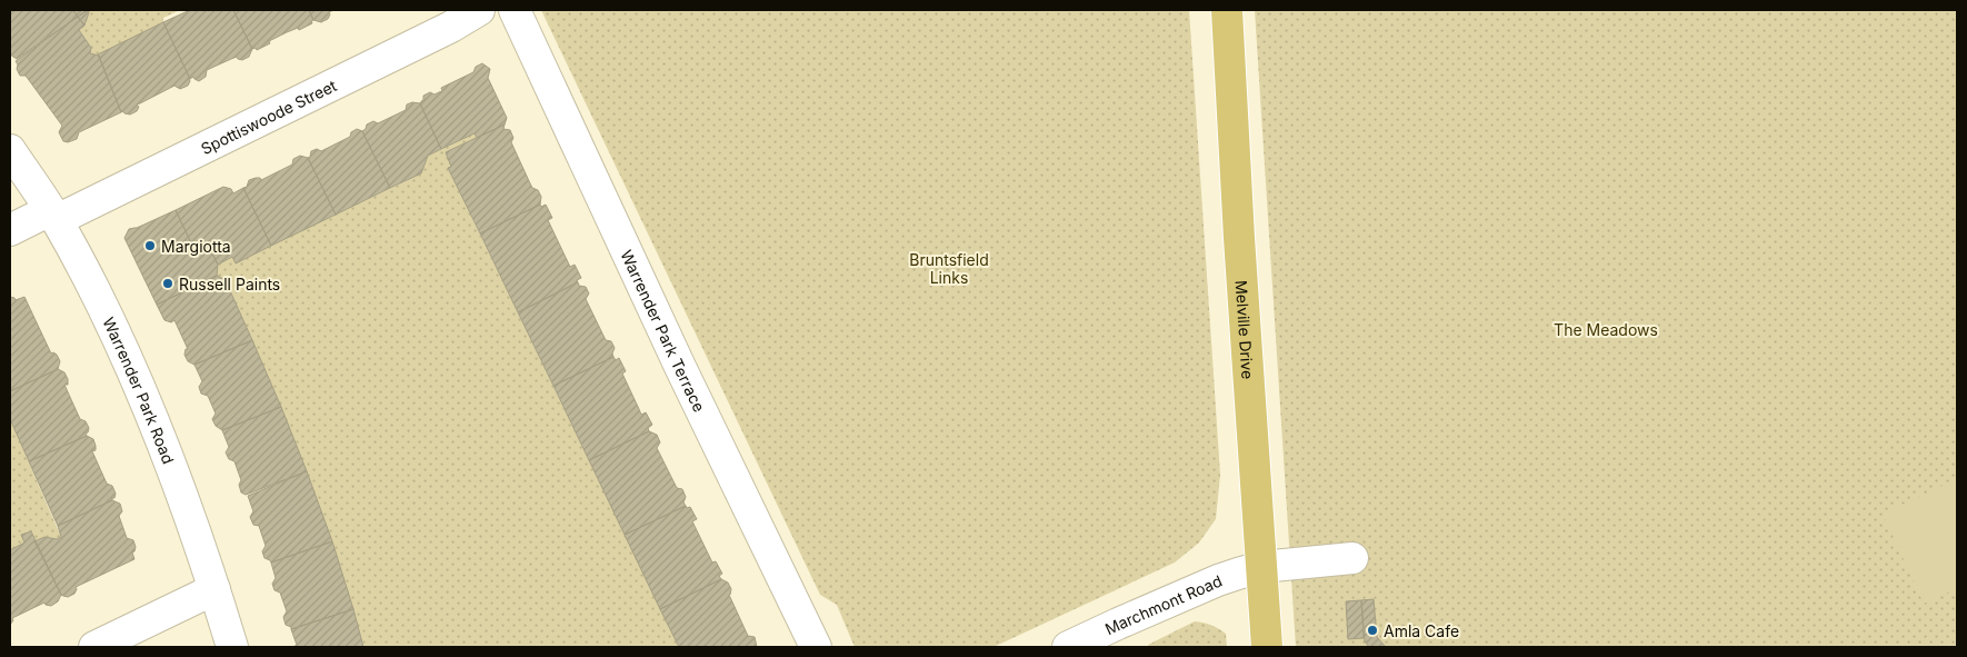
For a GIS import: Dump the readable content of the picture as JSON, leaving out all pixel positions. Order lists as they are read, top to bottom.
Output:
{
  "streets": {
    "main road": ["Melville Drive"],
    "street": [
      "Spottiswoode Street",
      "Warrender Park Terrace",
      "Warrender Park Road",
      "Marchmont Road"
    ]
  },
  "crossings": [
    ["Spottiswoode Street", "Warrender Park Road"],
    ["Melville Drive", "Marchmont Road"]
  ],
  "parks": ["Bruntsfield Links", "The Meadows"],
  "places": ["Margiotta", "Russell Paints", "Amla Cafe"]
}
